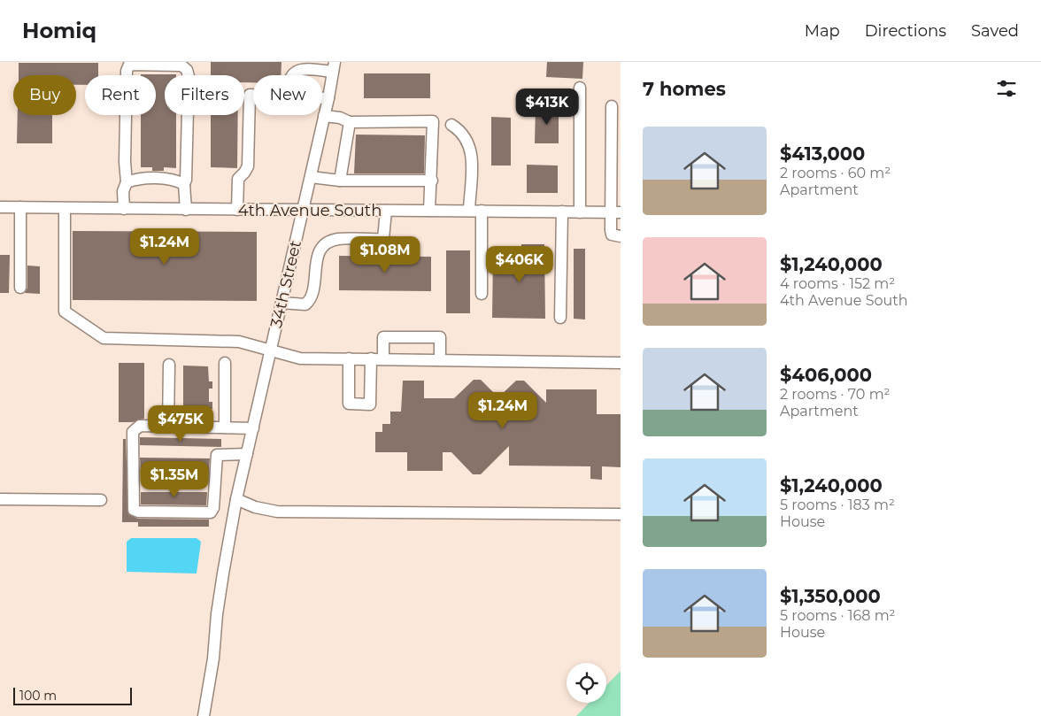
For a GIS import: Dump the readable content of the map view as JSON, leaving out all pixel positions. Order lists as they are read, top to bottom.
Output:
{
  "streets": {
    "street": ["4th Avenue South", "34th Street"]
  },
  "crossings": [
    ["4th Avenue South", "34th Street"]
  ],
  "scale_bar": "100 m",
  "page": {
    "header": "Homiq",
    "nav": ["Map", "Directions", "Saved"],
    "heading": "7 homes",
    "chip": [
      "Buy",
      "Rent",
      "Filters",
      "New"
    ],
    "price": [
      "$413K",
      "$1.24M",
      "$1.08M",
      "$406K",
      "$1.24M",
      "$475K",
      "$1.35M"
    ],
    "list": [
      {
        "name": "$413,000",
        "note": "2 rooms · 60 m² · Apartment"
      },
      {
        "name": "$1,240,000",
        "note": "4 rooms · 152 m² · 4th Avenue South"
      },
      {
        "name": "$406,000",
        "note": "2 rooms · 70 m² · Apartment"
      },
      {
        "name": "$1,240,000",
        "note": "5 rooms · 183 m² · House"
      },
      {
        "name": "$1,350,000",
        "note": "5 rooms · 168 m² · House"
      }
    ],
    "scale": "100 m"
  }
}
